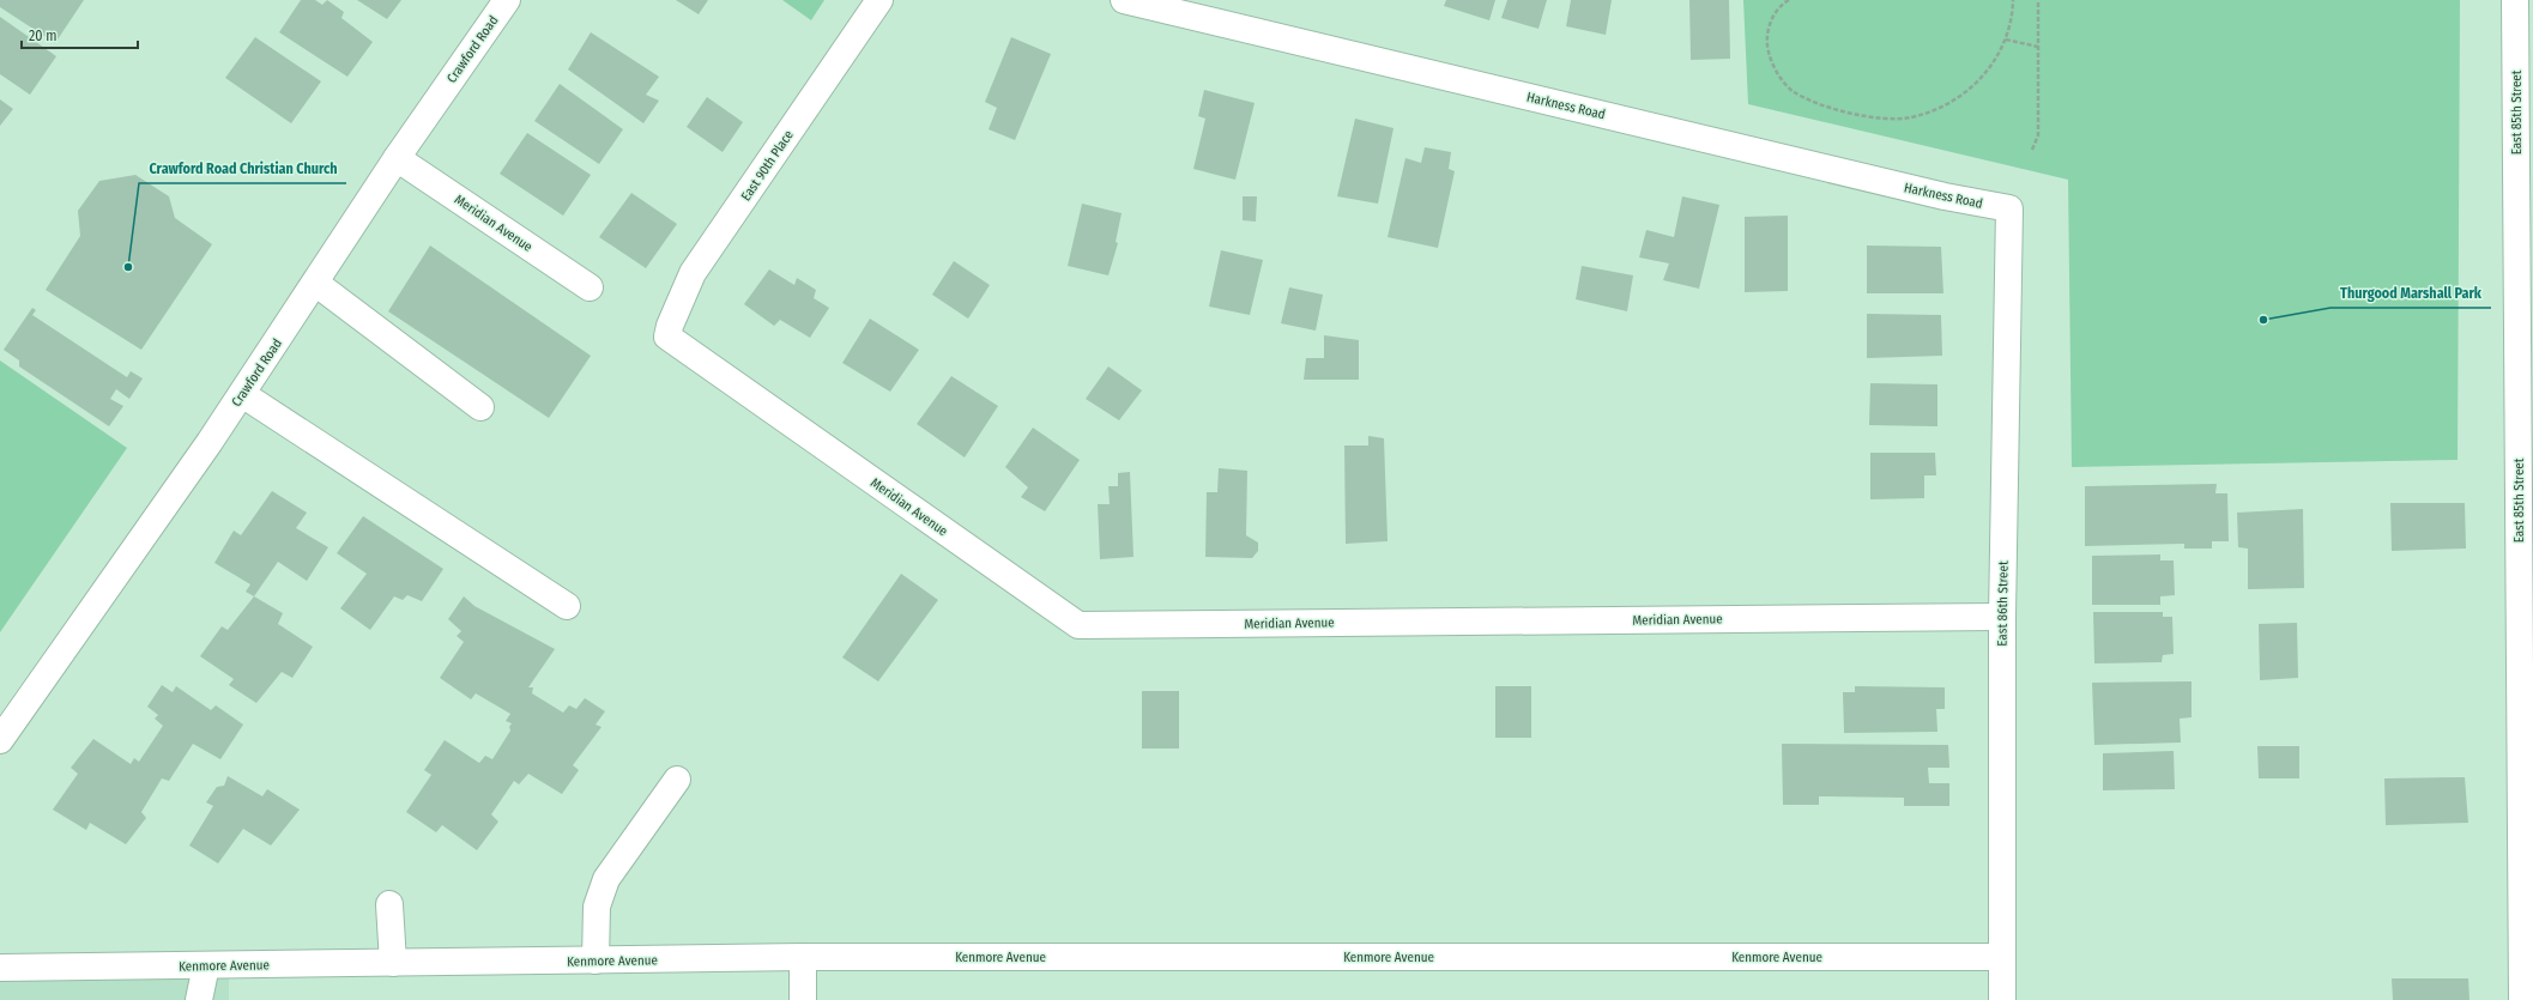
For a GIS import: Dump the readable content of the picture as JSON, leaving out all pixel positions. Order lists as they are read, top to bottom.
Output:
{
  "streets": {
    "street": [
      "Crawford Road",
      "Harkness Road",
      "East 85th Street",
      "East 90th Place",
      "Meridian Avenue",
      "East 86th Street",
      "Kenmore Avenue"
    ]
  },
  "crossings": [
    ["Crawford Road", "Meridian Avenue"],
    ["Harkness Road", "East 86th Street"],
    ["East 90th Place", "Meridian Avenue"],
    ["Meridian Avenue", "East 86th Street"],
    ["East 86th Street", "Kenmore Avenue"]
  ],
  "places": ["Crawford Road Christian Church", "Thurgood Marshall Park"],
  "scale_bar": "20 m"
}
